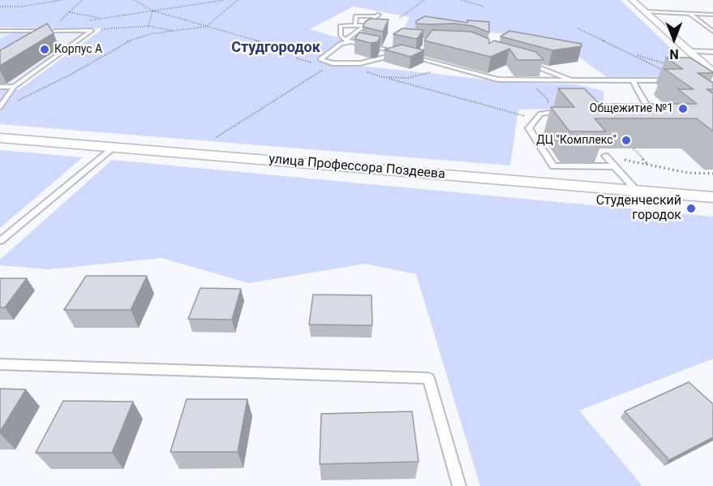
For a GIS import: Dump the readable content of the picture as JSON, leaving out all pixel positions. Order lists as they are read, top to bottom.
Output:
{
  "streets": {
    "street": ["улица Профессора Поздеева"]
  },
  "districts": ["Студгородок"],
  "places": [
    "Корпус А",
    "Общежитие №1",
    "ДЦ \"Комплекс\"",
    "Студенческий городок"
  ],
  "north": "bottom"
}
